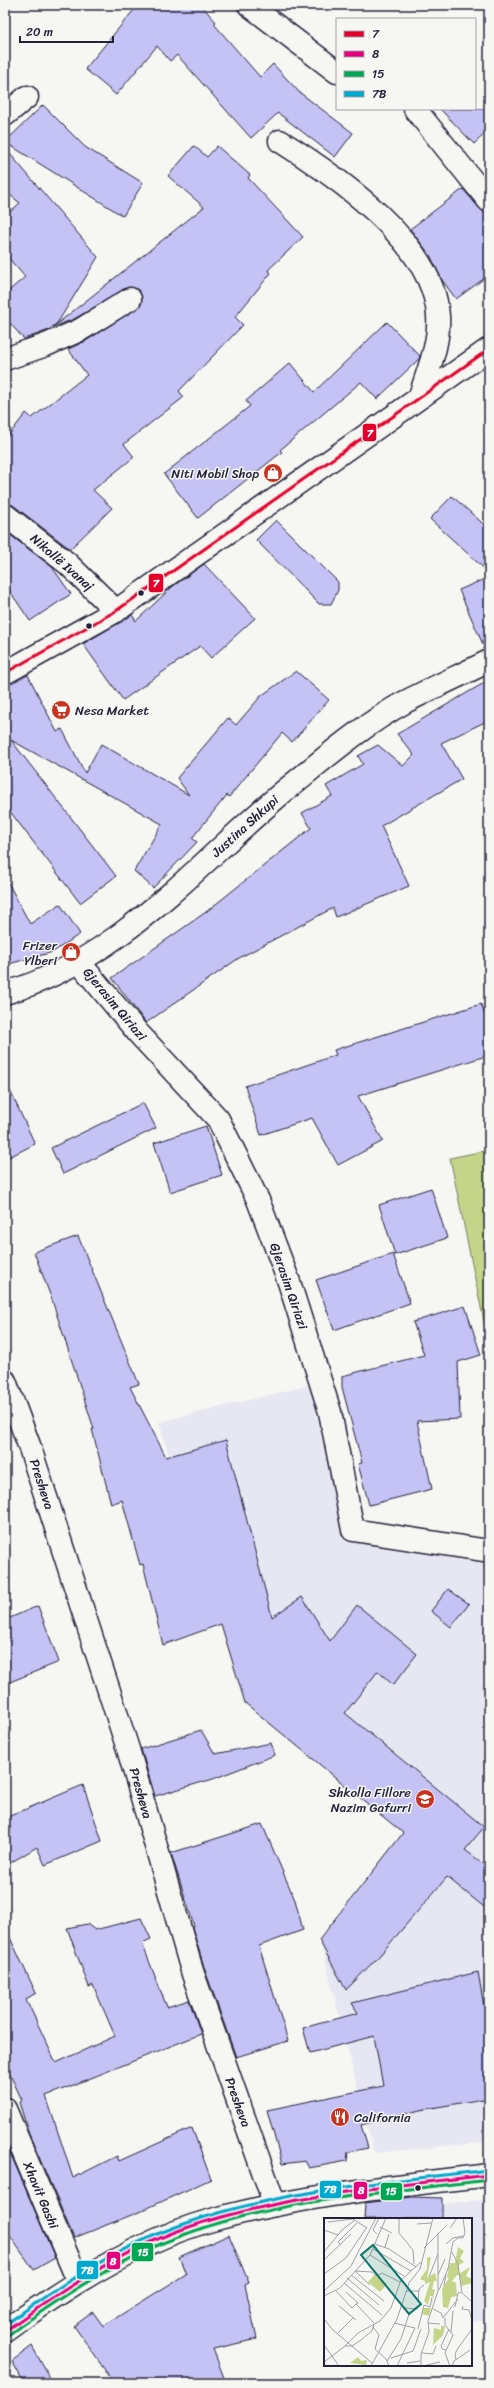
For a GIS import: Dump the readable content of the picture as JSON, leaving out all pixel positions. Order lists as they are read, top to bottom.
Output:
{
  "streets": {
    "street": [
      "Nikollë Ivanaj",
      "Justina Shkupi",
      "Gjerasim Qiriazi",
      "Presheva",
      "Xhavit Gashi"
    ]
  },
  "crossings": [
    ["Justina Shkupi", "Gjerasim Qiriazi"]
  ],
  "places": {
    "shop": ["Niti Mobil Shop", "Frizer Ylberi"],
    "supermarket": ["Nesa Market"],
    "school or university": ["Shkolla Fillore Nazim Gafurri"],
    "restaurant": ["California"]
  },
  "lines": [
    "transit line 7",
    "transit line 7B",
    "transit line 8",
    "transit line 15"
  ],
  "legend": [
    "7",
    "8",
    "15",
    "7B"
  ],
  "scale_bar": "20 m"
}
